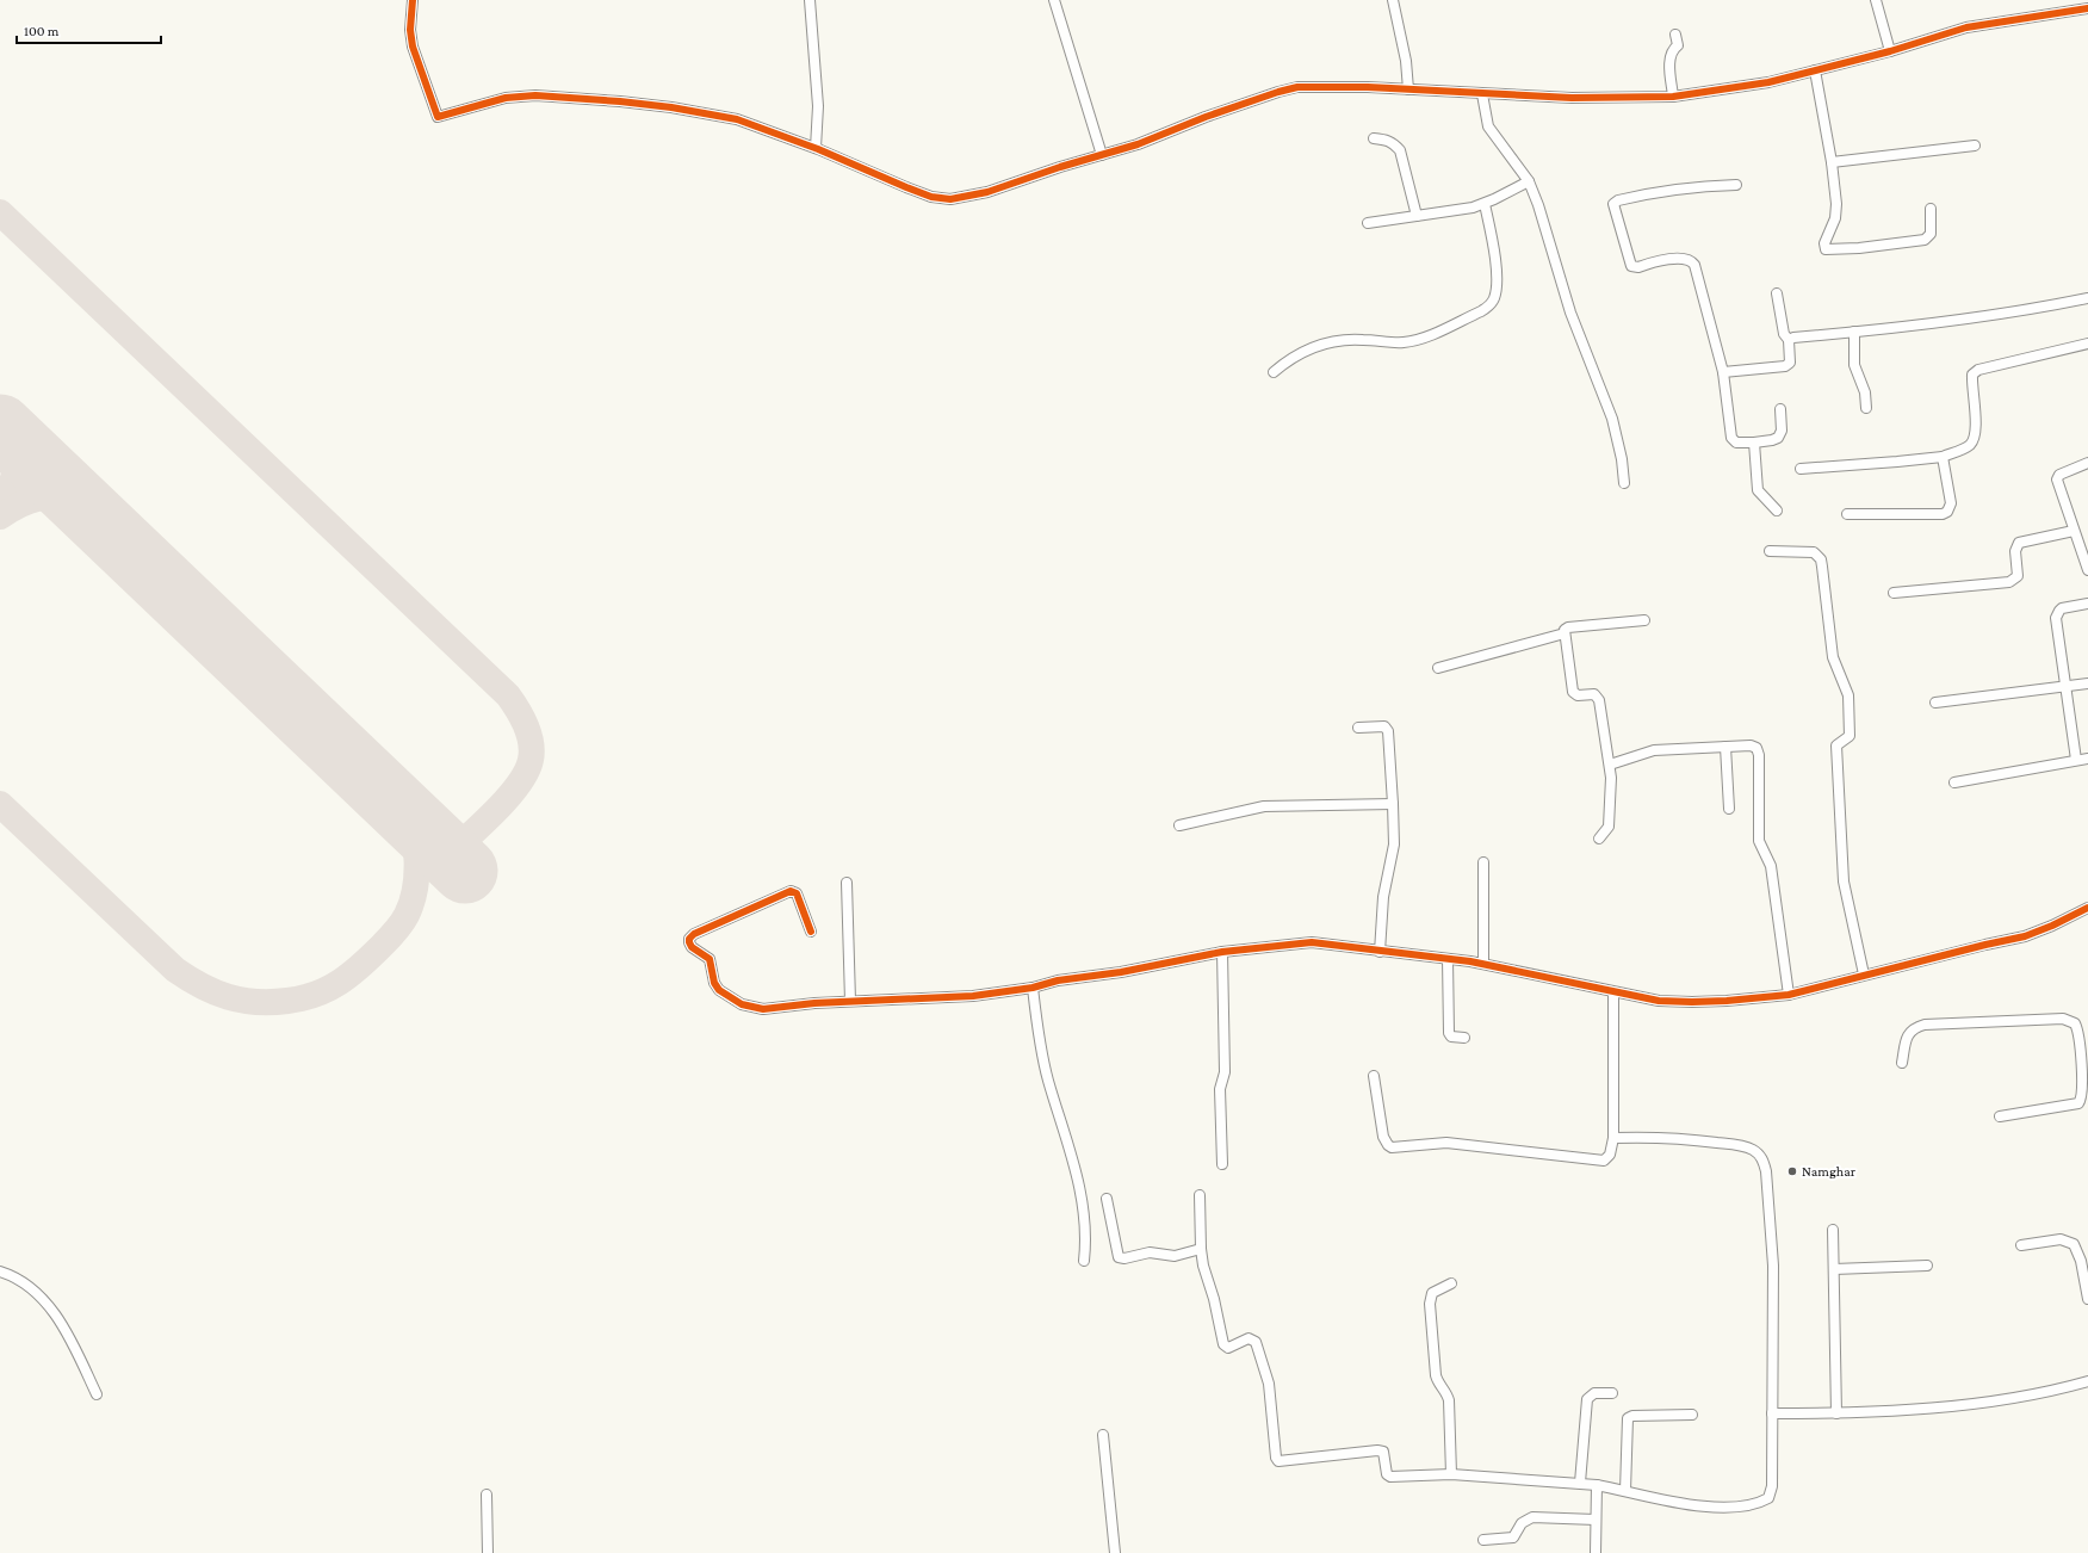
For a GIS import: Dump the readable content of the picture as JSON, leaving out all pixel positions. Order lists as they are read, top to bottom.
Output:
{
  "places": ["Namghar"],
  "scale_bar": "100 m"
}
